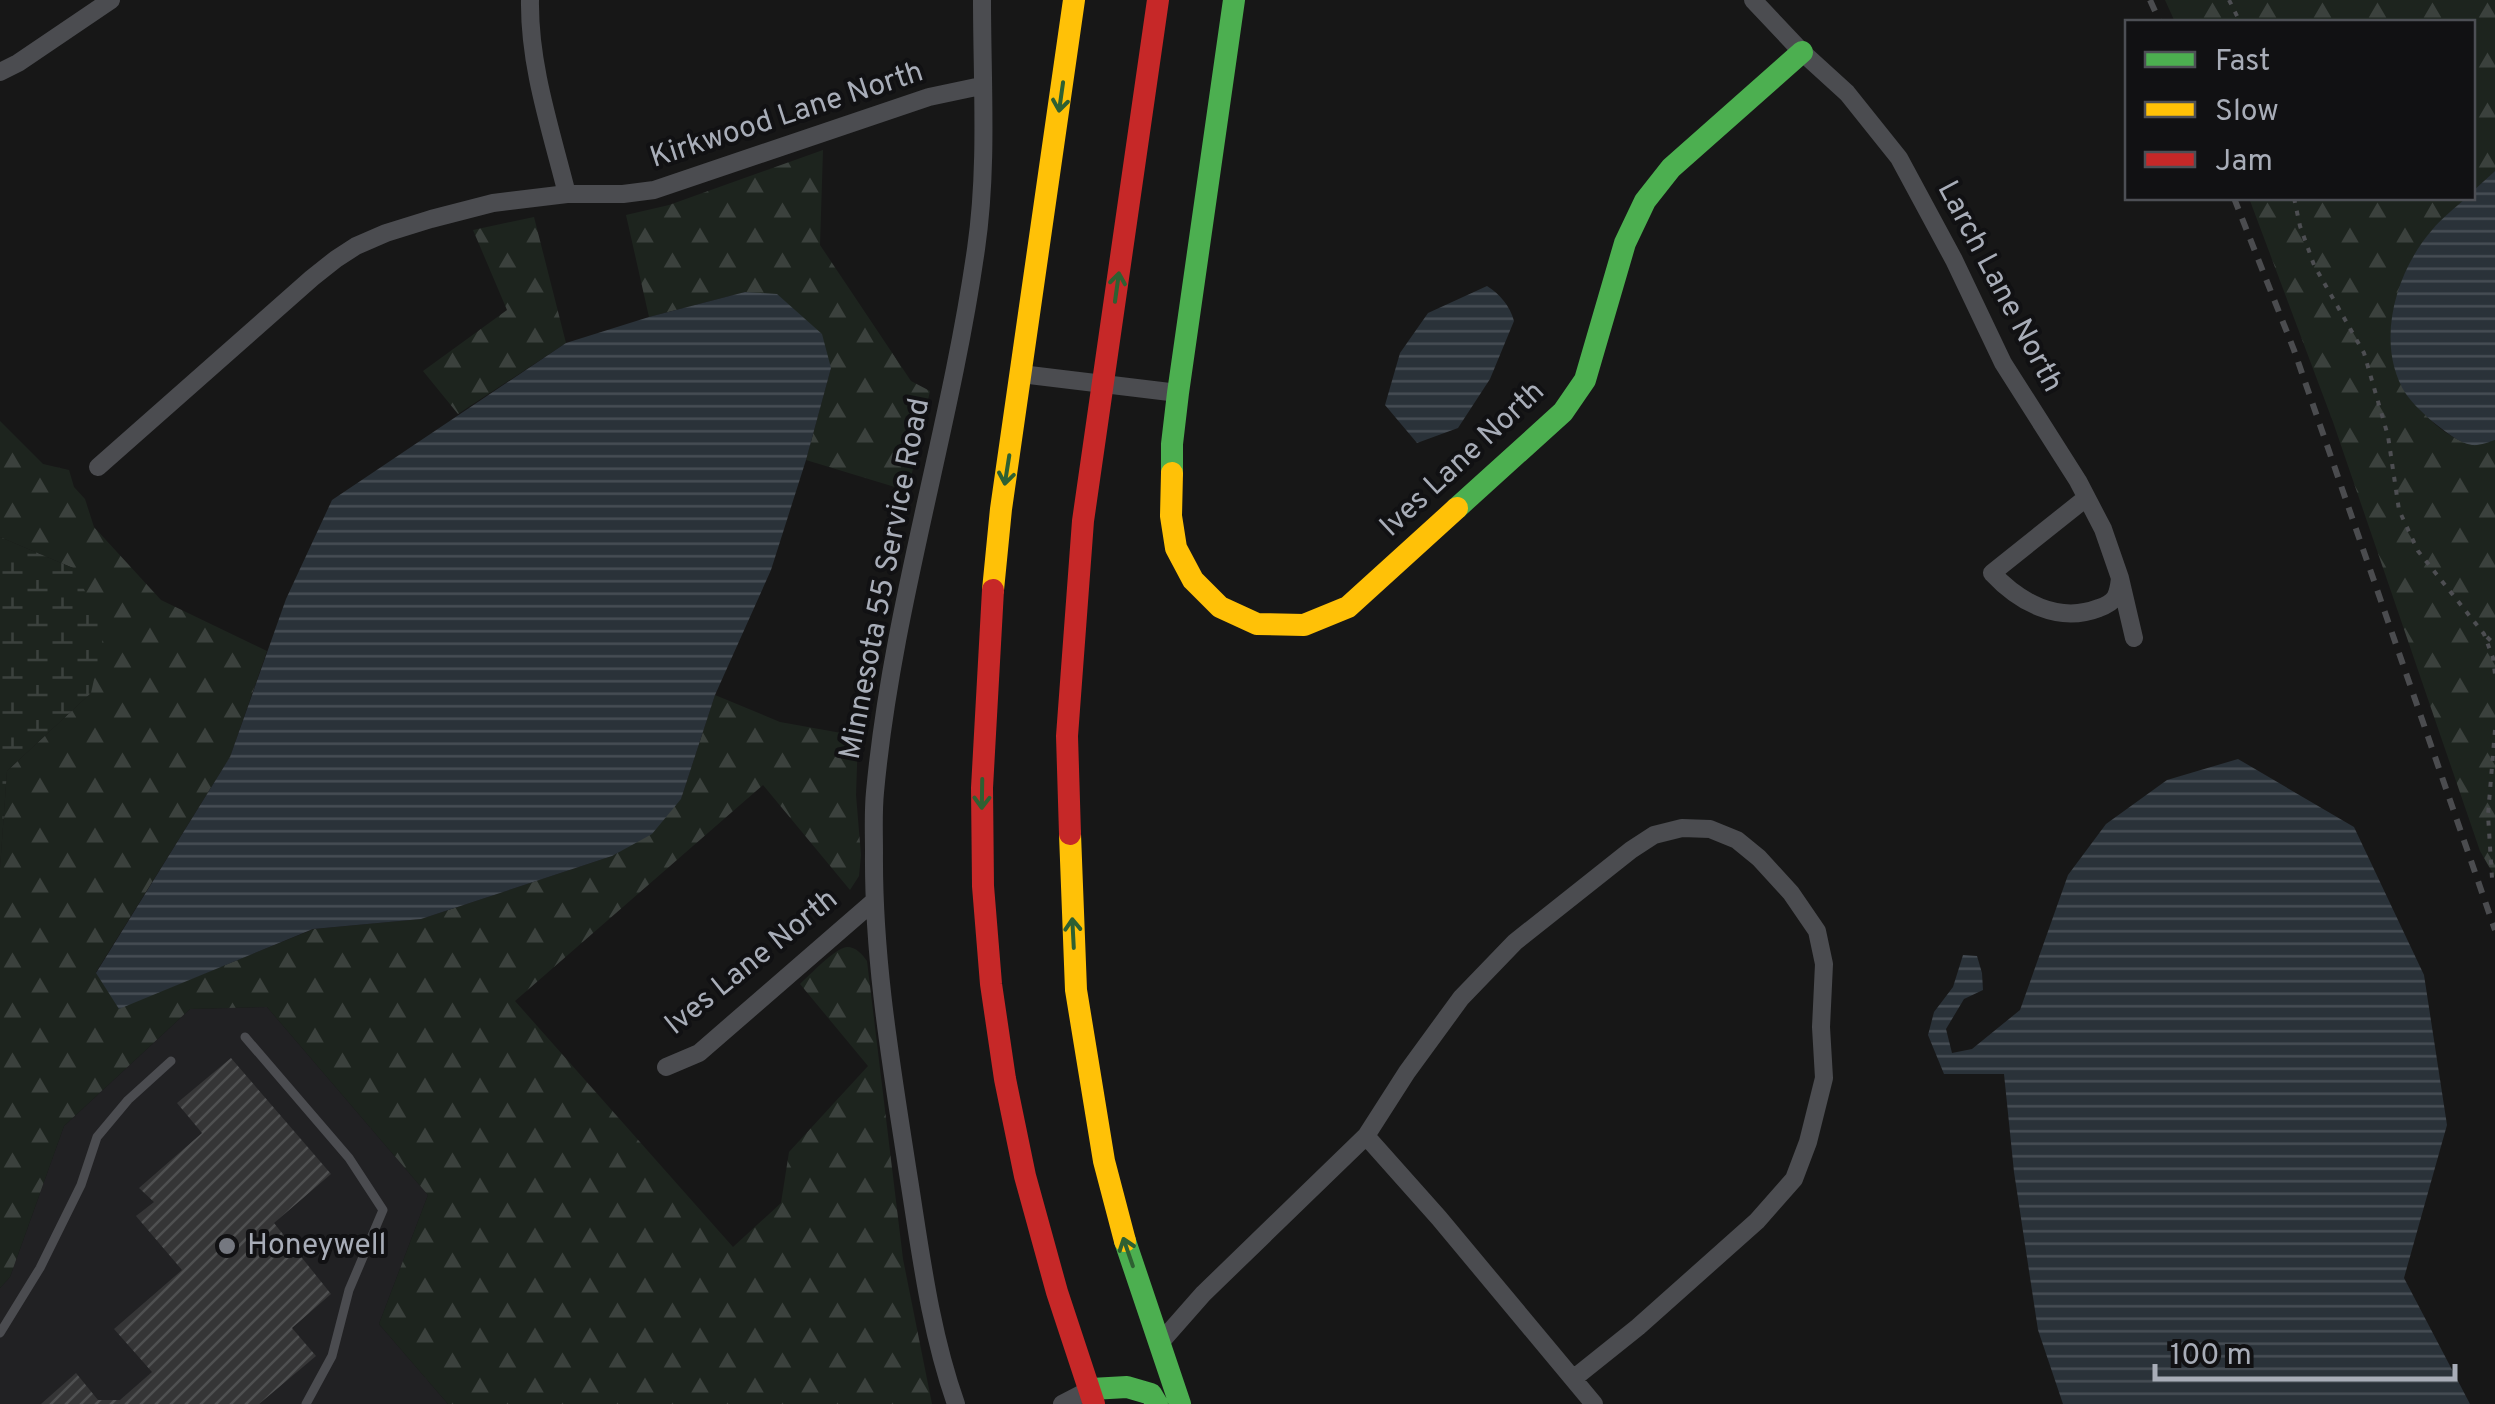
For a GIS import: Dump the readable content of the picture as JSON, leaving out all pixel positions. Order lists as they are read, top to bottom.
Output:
{
  "streets": {
    "main road": ["Ives Lane North"],
    "street": ["Kirkwood Lane North", "Larch Lane North", "Minnesota 55 Service Road"]
  },
  "crossings": [
    ["Kirkwood Lane North", "Minnesota 55 Service Road"],
    ["Larch Lane North", "Ives Lane North"],
    ["Ives Lane North", "Minnesota 55 Service Road"]
  ],
  "places": ["Honeywell"],
  "legend": ["Fast", "Slow", "Jam"],
  "scale_bar": "100 m"
}
